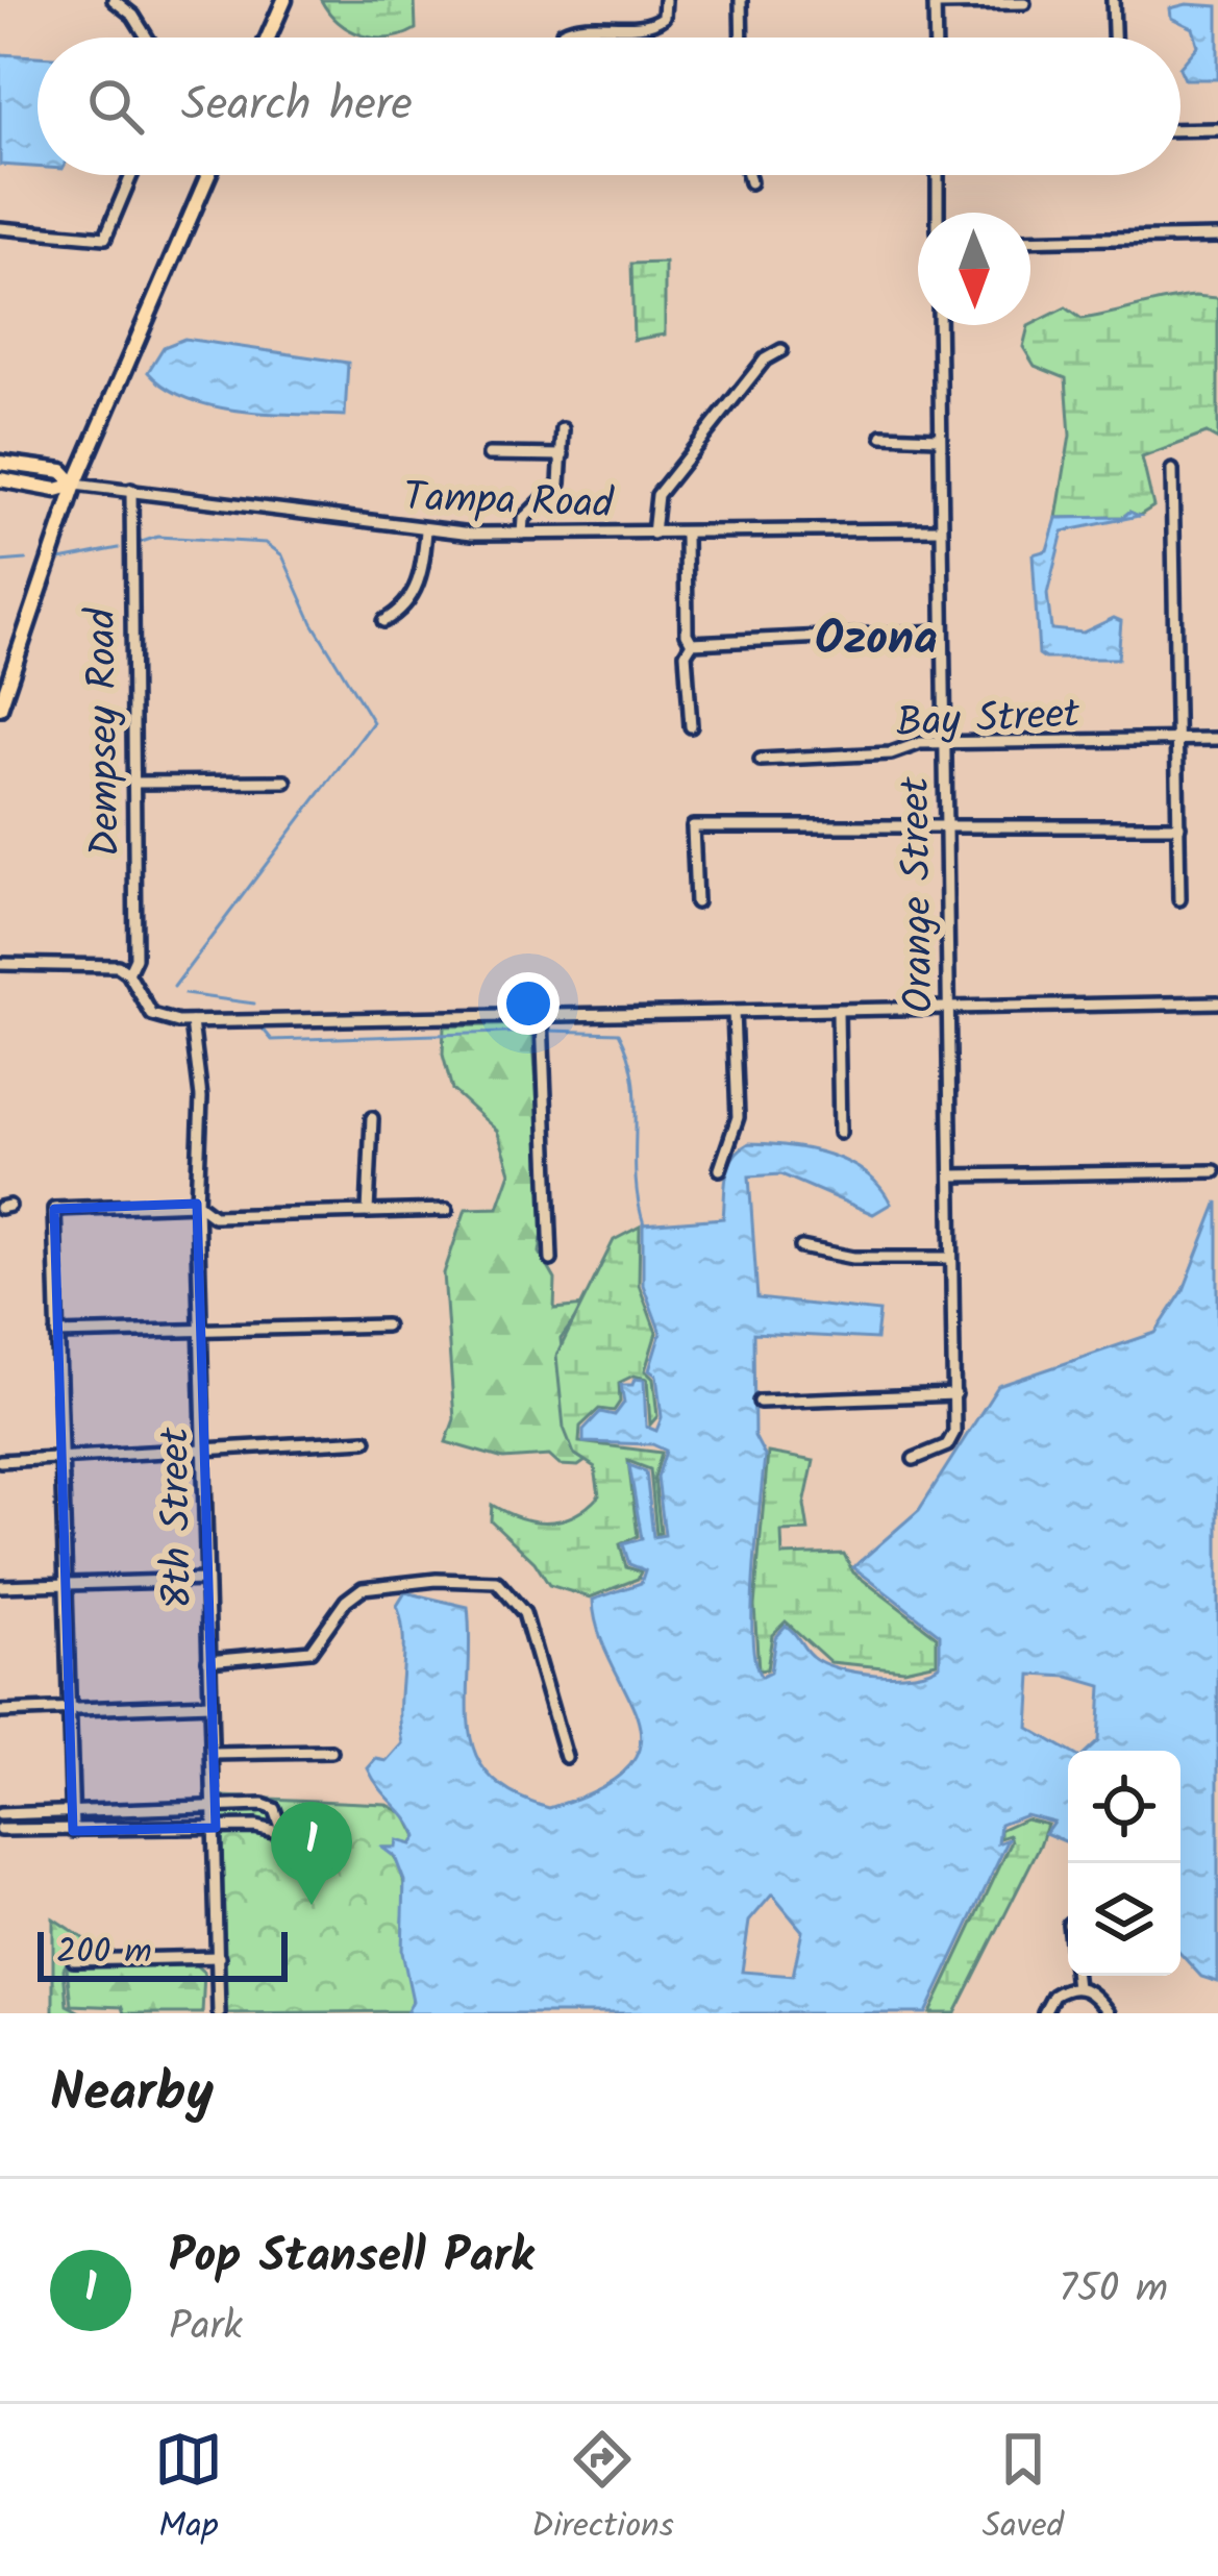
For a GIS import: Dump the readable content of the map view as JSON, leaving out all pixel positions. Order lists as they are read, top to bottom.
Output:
{
  "streets": {
    "main road": ["Tampa Road"],
    "street": [
      "Bay Street",
      "Dempsey Road",
      "Orange Street",
      "8th Street"
    ]
  },
  "crossings": [
    ["Tampa Road", "Dempsey Road"],
    ["Tampa Road", "Orange Street"],
    ["Bay Street", "Orange Street"]
  ],
  "districts": ["Ozona"],
  "scale_bar": "200 m",
  "north": "bottom",
  "page": {
    "search": "Search here",
    "pins": "1",
    "scale": "200 m",
    "heading": "Nearby",
    "list": [
      {
        "mark": "1",
        "name": "Pop Stansell Park",
        "note": "Park",
        "value": "750 m"
      }
    ],
    "nav": ["Map", "Directions", "Saved"]
  }
}
